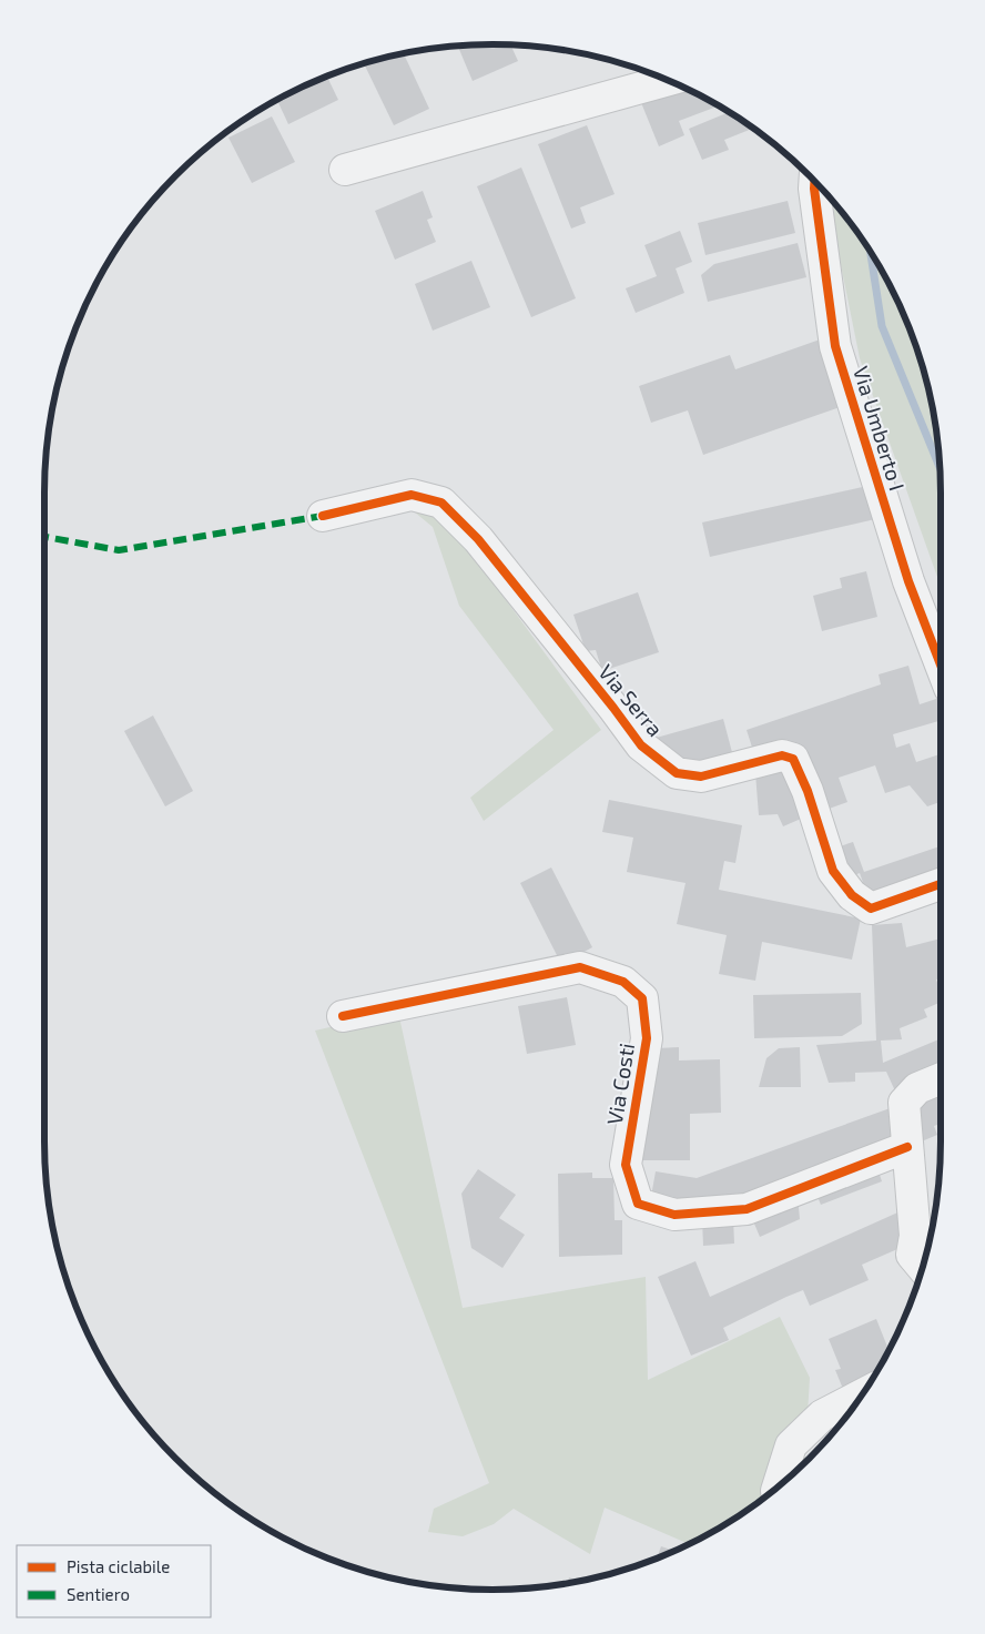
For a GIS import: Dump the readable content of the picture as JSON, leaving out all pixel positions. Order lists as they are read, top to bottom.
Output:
{
  "streets": {
    "street": ["Via Umberto I", "Via Serra", "Via Costi"]
  },
  "legend": ["Pista ciclabile", "Sentiero"]
}
